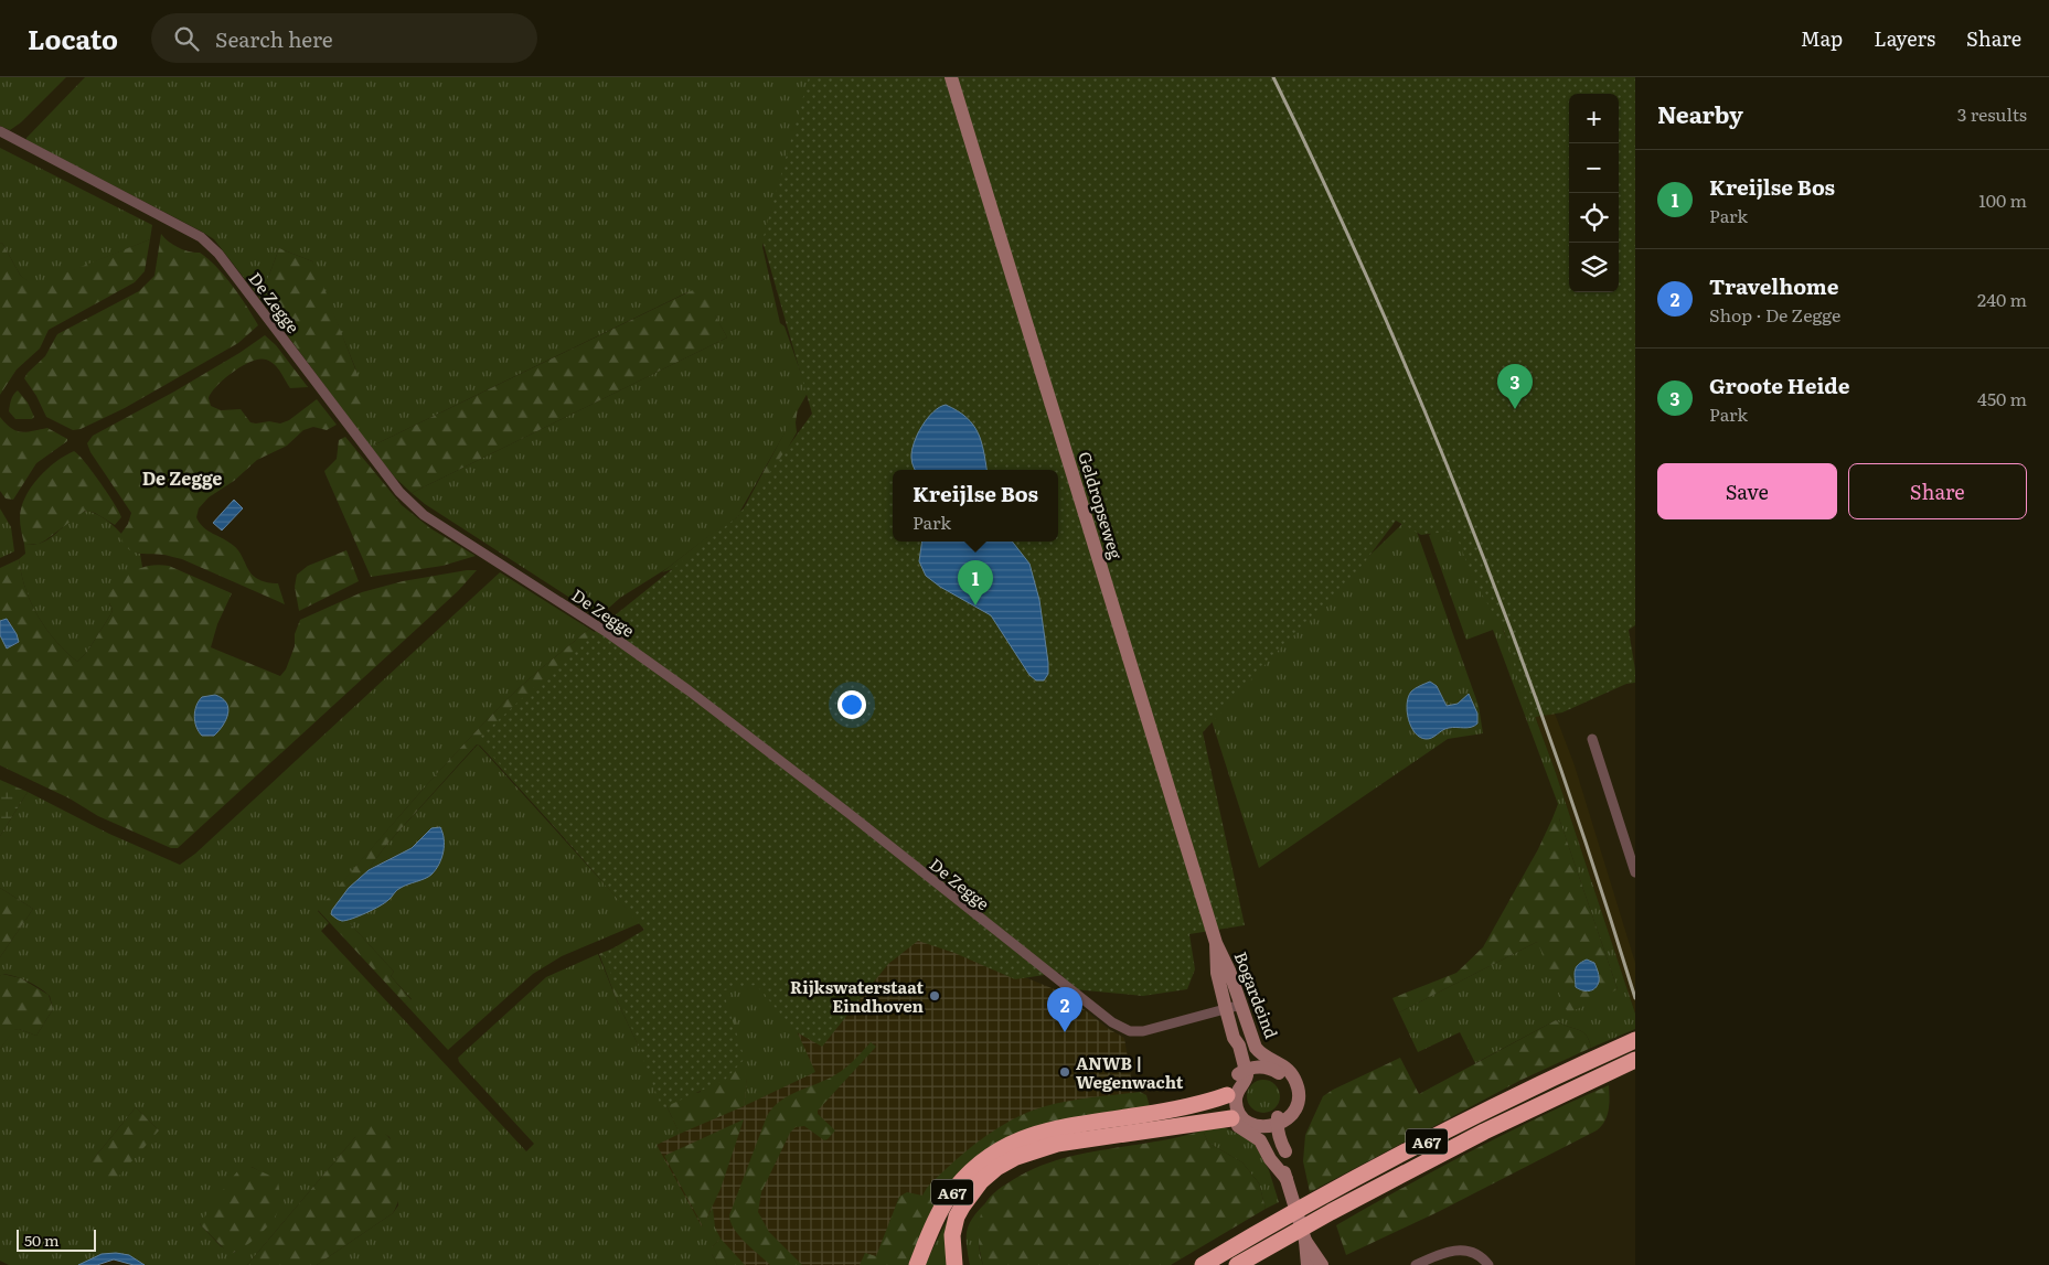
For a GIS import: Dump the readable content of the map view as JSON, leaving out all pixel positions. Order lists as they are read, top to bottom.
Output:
{
  "streets": {
    "highway": ["A67"],
    "main road": ["Geldropseweg", "Bogardeind"],
    "street": ["De Zegge"]
  },
  "crossings": [
    ["De Zegge", "Bogardeind"],
    ["Geldropseweg", "Bogardeind"],
    ["Bogardeind", "A67"]
  ],
  "districts": ["De Zegge"],
  "places": ["Rijkswaterstaat Eindhoven", "ANWB | Wegenwacht"],
  "scale_bar": "50 m",
  "page": {
    "header": "Locato",
    "search": "Search here",
    "nav": ["Map", "Layers", "Share"],
    "heading": ["Nearby", "3 results"],
    "map_buttons": ["+", "−"],
    "list": [
      {
        "mark": "1",
        "name": "Kreijlse Bos",
        "note": "Park",
        "value": "100 m"
      },
      {
        "mark": "2",
        "name": "Travelhome",
        "note": "Shop · De Zegge",
        "value": "240 m"
      },
      {
        "mark": "3",
        "name": "Groote Heide",
        "note": "Park",
        "value": "450 m"
      }
    ],
    "pins": ["3", "1", "2"],
    "buttons": ["Save", "Share"],
    "popup": ["Kreijlse Bos", "Park"],
    "scale": "50 m"
  }
}
